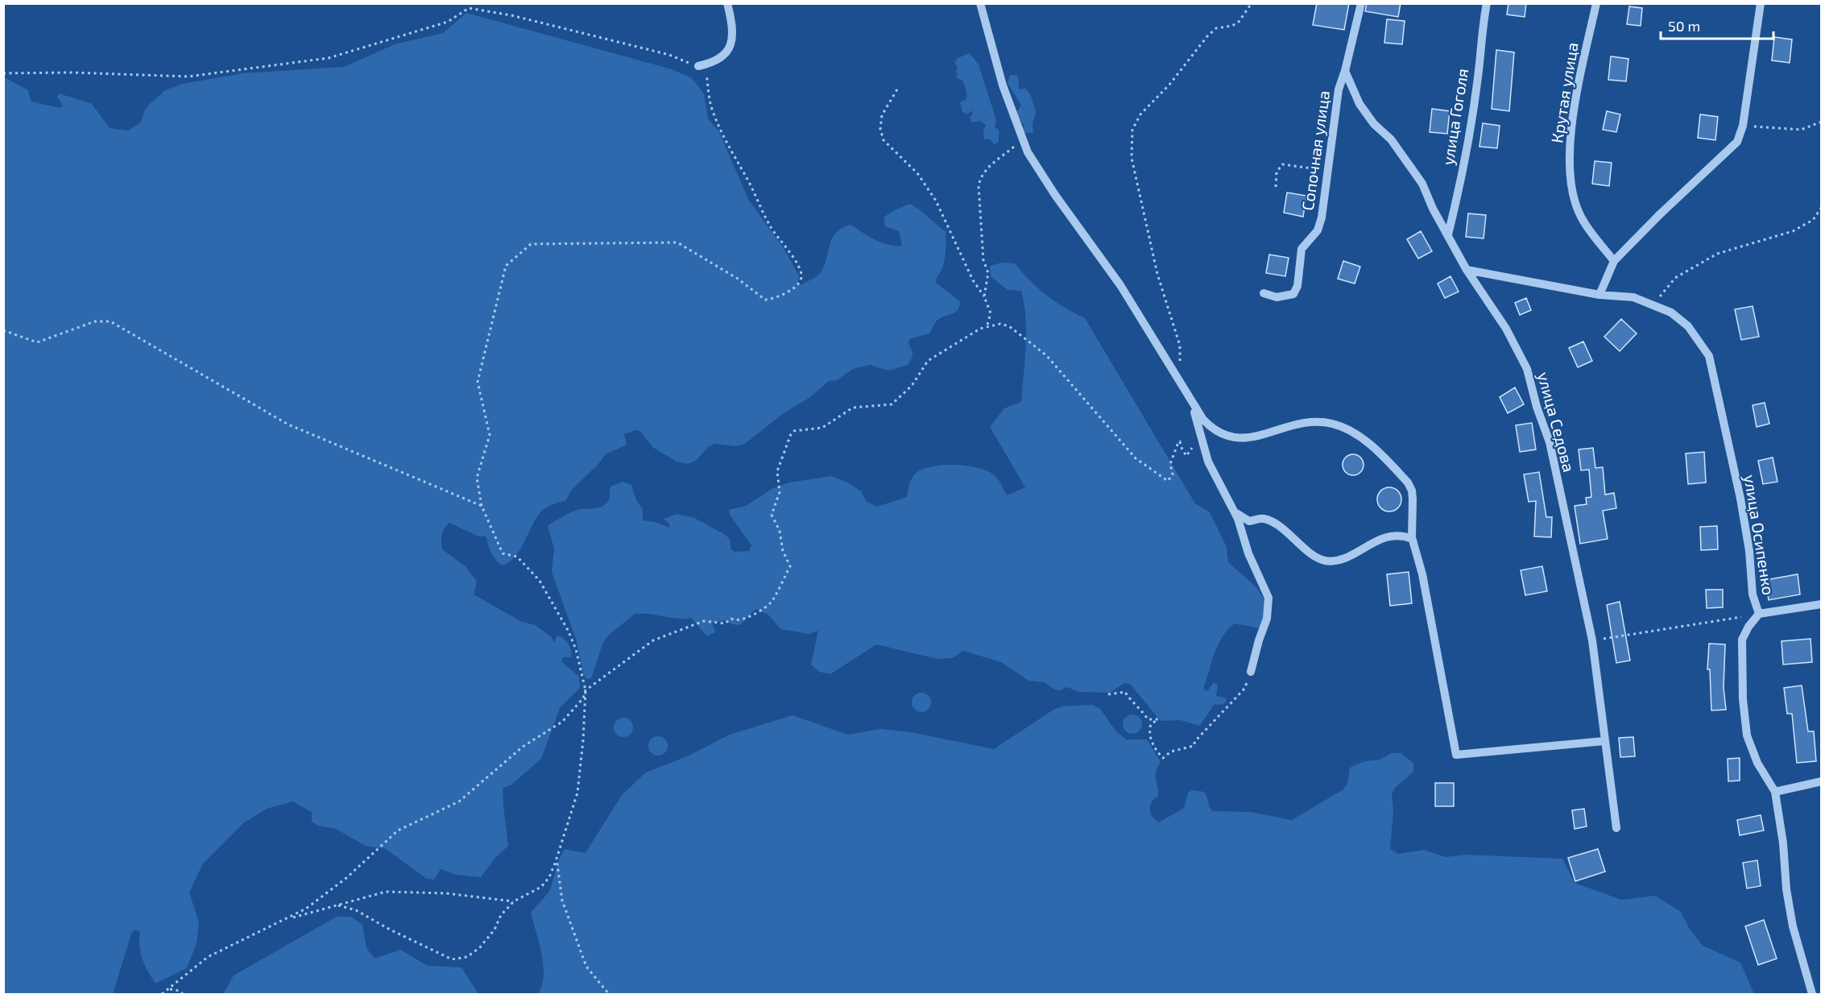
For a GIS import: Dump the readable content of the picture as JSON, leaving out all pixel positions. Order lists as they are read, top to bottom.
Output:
{
  "streets": {
    "street": [
      "Крутая улица",
      "улица Гоголя",
      "Сопочная улица",
      "улица Седова",
      "улица Осипенко"
    ]
  },
  "crossings": [
    ["улица Гоголя", "улица Седова"],
    ["Сопочная улица", "улица Седова"]
  ],
  "scale_bar": "50 m"
}
